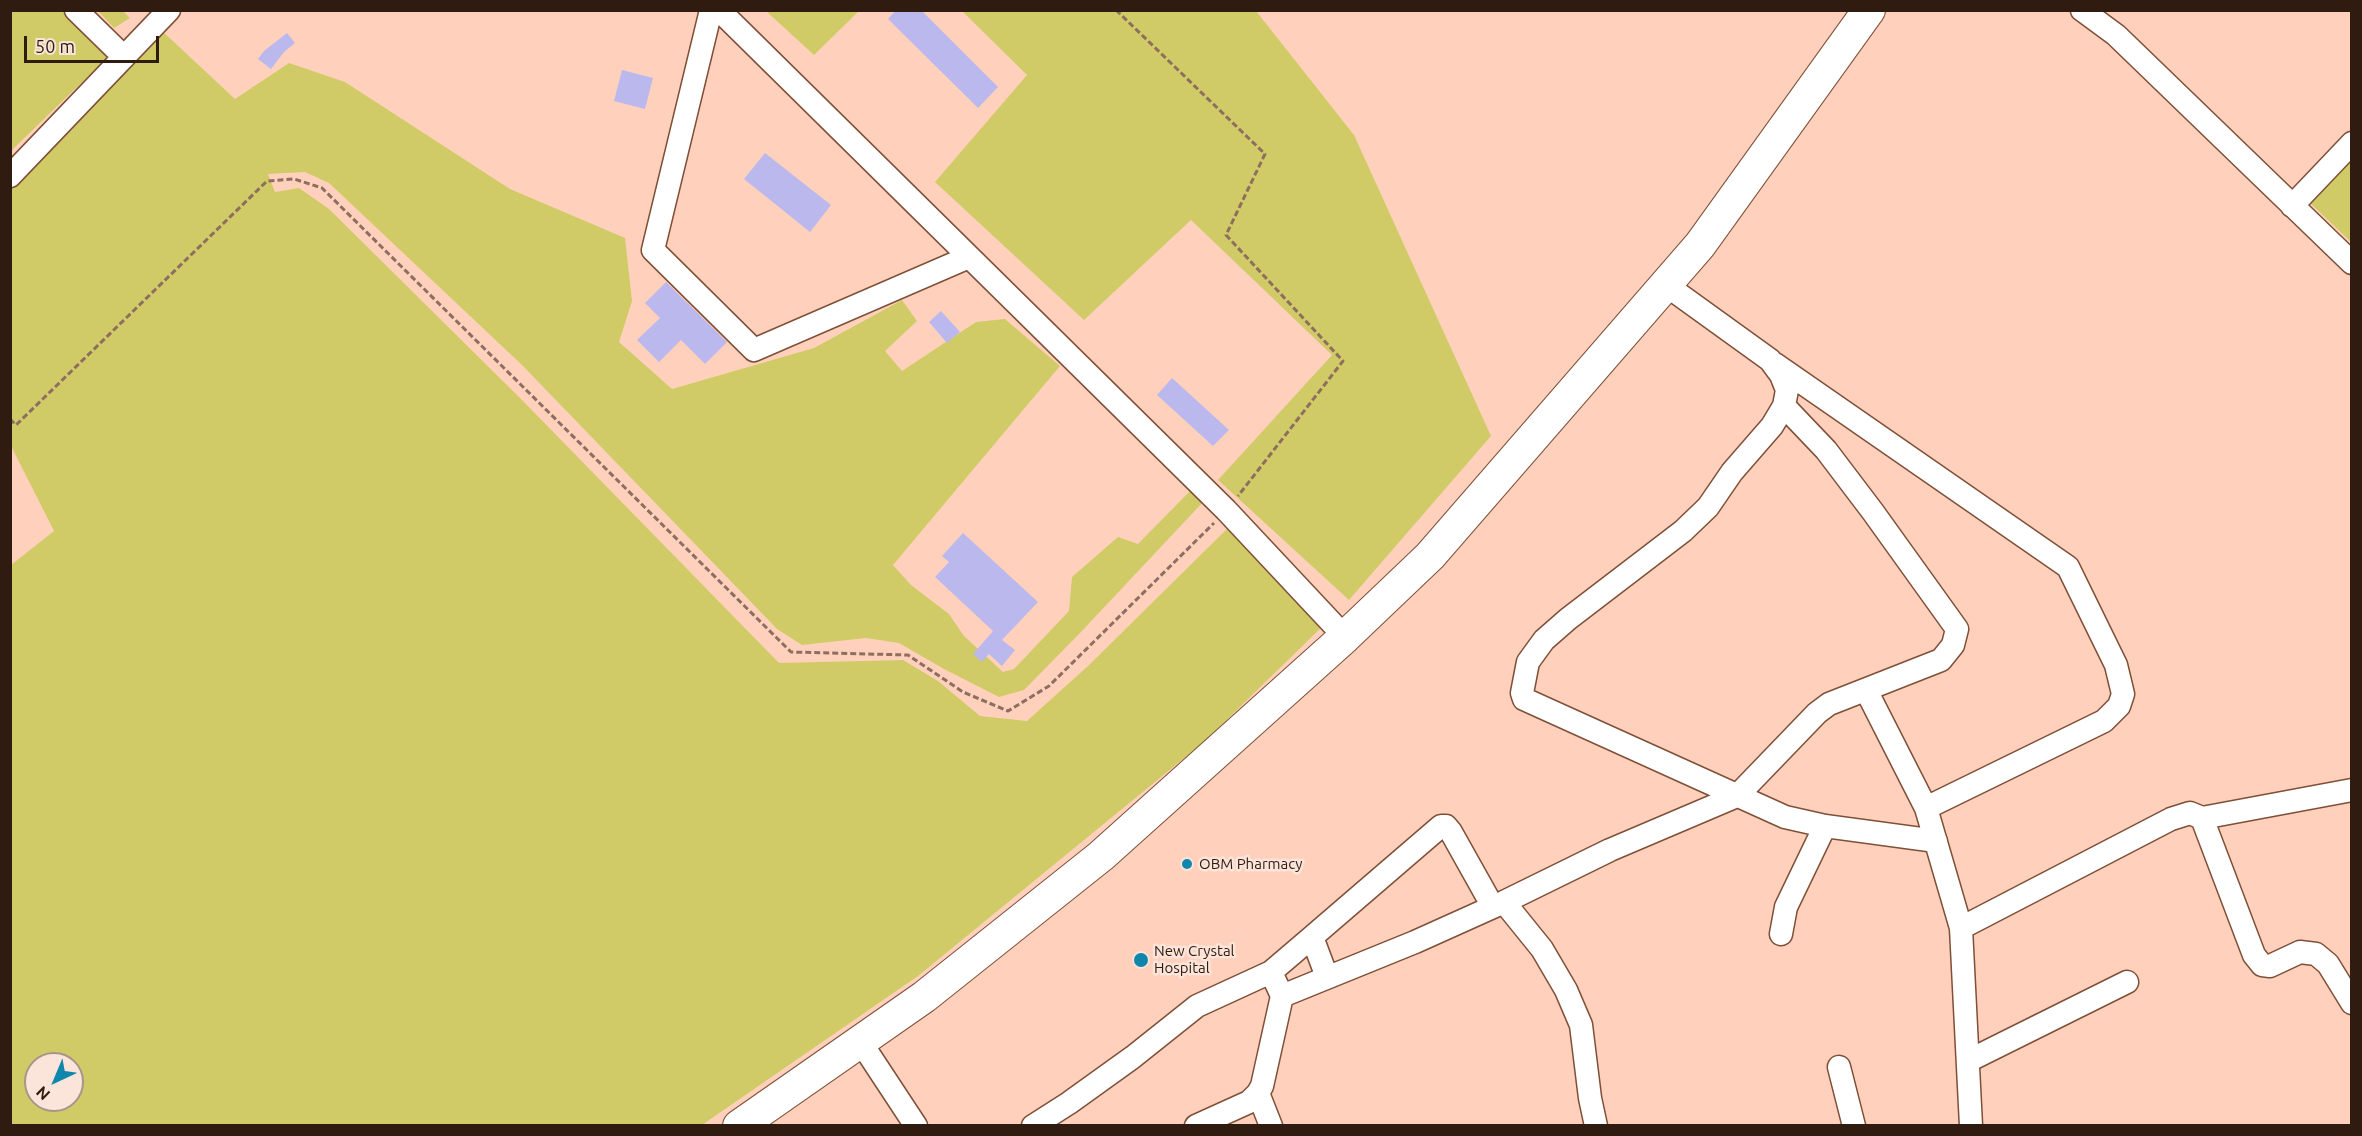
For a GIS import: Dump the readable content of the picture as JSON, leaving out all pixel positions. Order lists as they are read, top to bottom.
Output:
{
  "places": ["OBM Pharmacy", "New Crystal Hospital"],
  "scale_bar": "50 m",
  "north": "bottom left"
}
